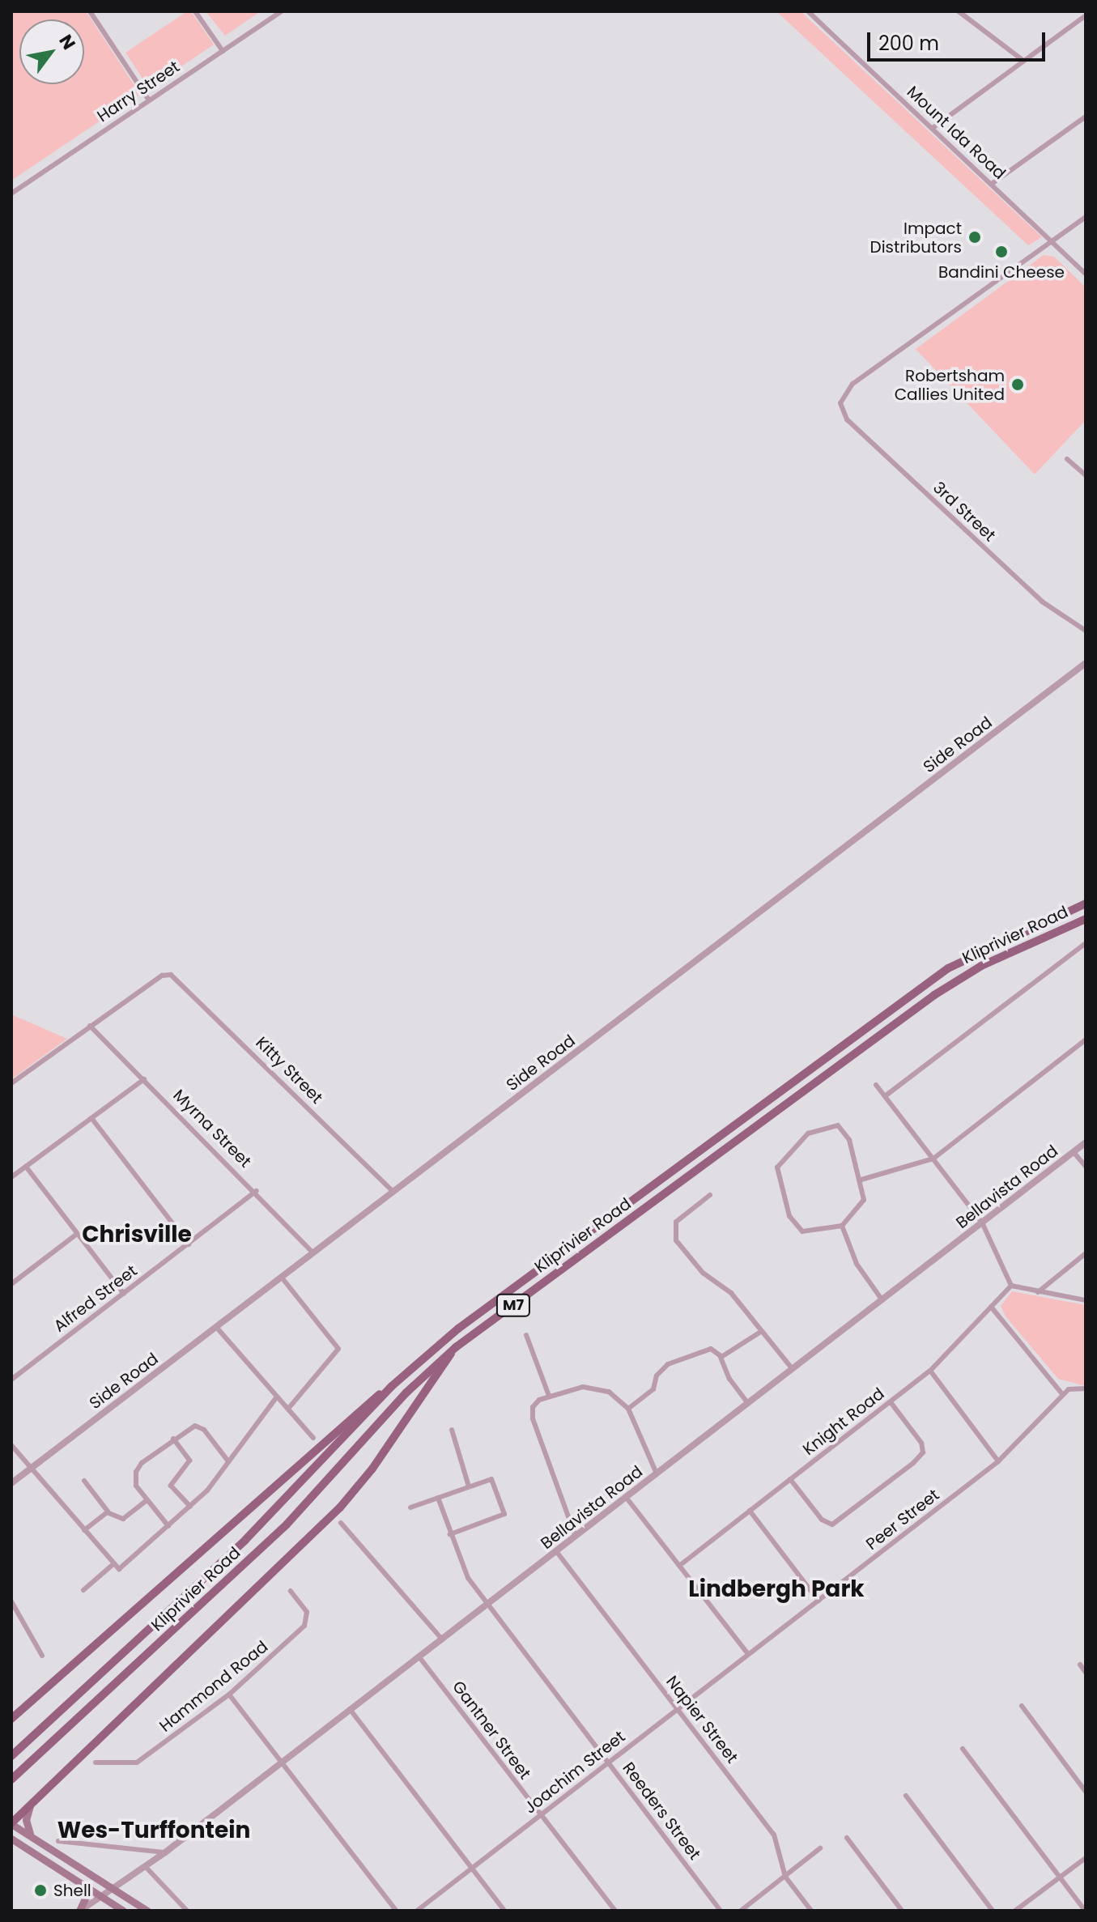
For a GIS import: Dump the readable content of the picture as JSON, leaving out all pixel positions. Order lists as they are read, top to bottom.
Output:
{
  "streets": {
    "main road": ["Kliprivier Road", "M7"],
    "street": [
      "Harry Street",
      "Mount Ida Road",
      "3rd Street",
      "Side Road",
      "Kitty Street",
      "Myrna Street",
      "Bellavista Road",
      "Alfred Street",
      "Knight Road",
      "Peer Street",
      "Hammond Road",
      "Napier Street",
      "Gantner Street",
      "Joachim Street",
      "Reeders Street"
    ]
  },
  "crossings": [
    ["Mount Ida Road", "3rd Street"],
    ["Side Road", "Kitty Street"],
    ["Side Road", "Myrna Street"],
    ["Kitty Street", "Myrna Street"],
    ["Myrna Street", "Alfred Street"],
    ["Bellavista Road", "Napier Street"],
    ["Bellavista Road", "Gantner Street"],
    ["Bellavista Road", "Reeders Street"],
    ["Peer Street", "Joachim Street"],
    ["Napier Street", "Joachim Street"],
    ["Gantner Street", "Joachim Street"],
    ["Joachim Street", "Reeders Street"]
  ],
  "districts": ["Chrisville", "Lindbergh Park", "Wes-Turffontein"],
  "places": [
    "Impact Distributors",
    "Bandini Cheese",
    "Robertsham Callies United",
    "Shell"
  ],
  "scale_bar": "200 m",
  "north": "top right"
}
